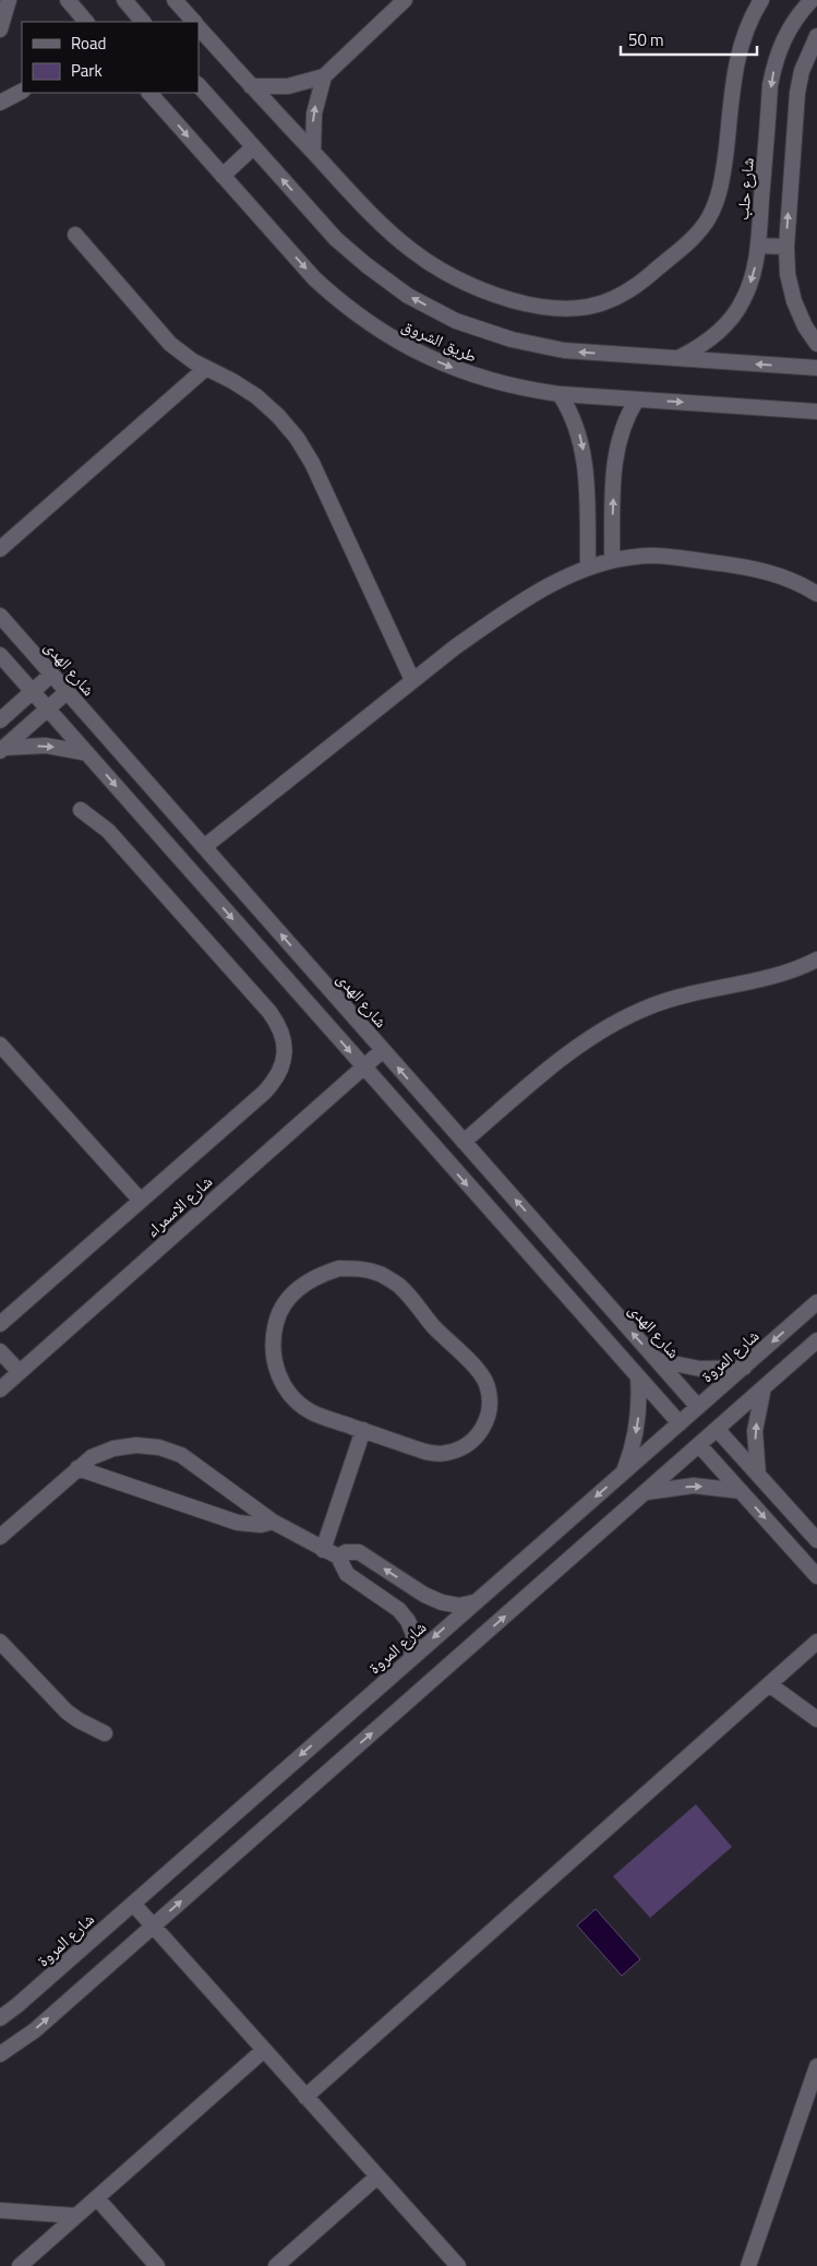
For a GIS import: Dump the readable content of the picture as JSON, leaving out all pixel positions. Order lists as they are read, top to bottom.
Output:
{
  "streets": {
    "street": [
      "شارع حلب",
      "طريق الشروق",
      "شارع الهدى",
      "شارع الاسمراء",
      "شارع المروة"
    ]
  },
  "crossings": [
    ["شارع حلب", "طريق الشروق"],
    ["شارع الهدى", "شارع الاسمراء"],
    ["شارع الهدى", "شارع المروة"]
  ],
  "legend": ["Road", "Park"],
  "scale_bar": "50 m"
}
